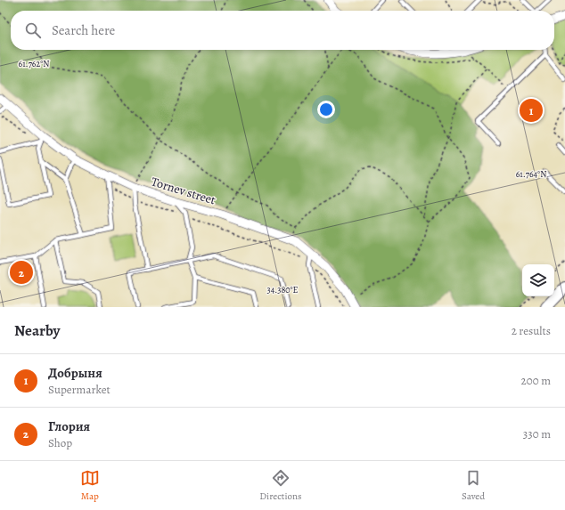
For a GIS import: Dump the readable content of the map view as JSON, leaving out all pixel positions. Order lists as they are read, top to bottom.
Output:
{
  "streets": {
    "street": ["Tornev street"]
  },
  "page": {
    "search": "Search here",
    "pins": ["1", "2"],
    "heading": ["Nearby", "2 results"],
    "list": [
      {
        "mark": "1",
        "name": "Добрыня",
        "note": "Supermarket",
        "value": "200 m"
      },
      {
        "mark": "2",
        "name": "Глория",
        "note": "Shop",
        "value": "330 m"
      }
    ],
    "nav": ["Map", "Directions", "Saved"]
  },
  "coordinates": ["61.762°N", "61.764°N", "34.380°E"]
}
